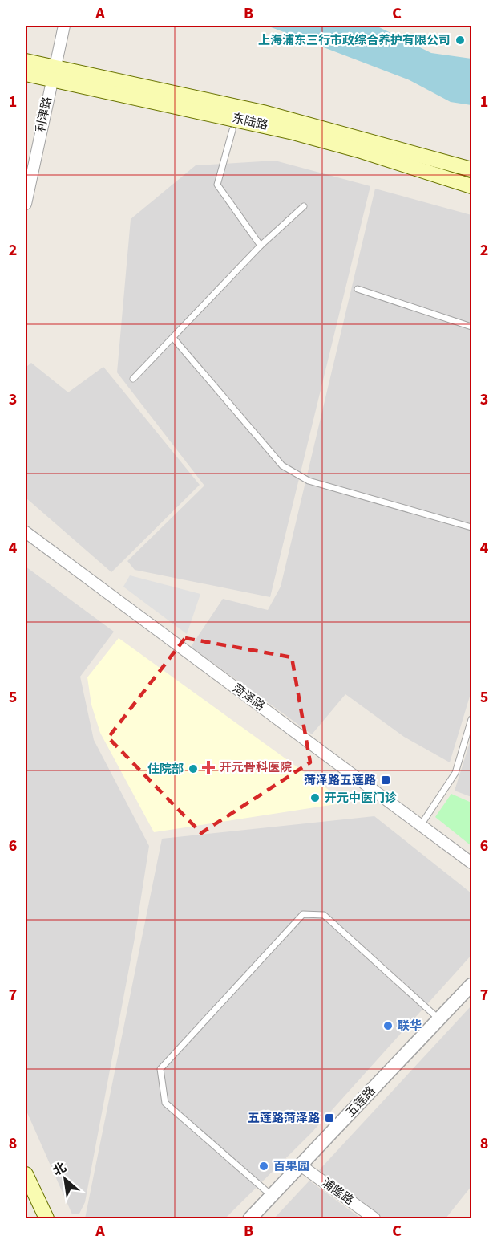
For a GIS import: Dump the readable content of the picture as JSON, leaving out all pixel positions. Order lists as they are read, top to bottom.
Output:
{
  "streets": {
    "main road": ["东陆路"],
    "street": [
      "利津路",
      "菏泽路",
      "五莲路",
      "浦隆路"
    ]
  },
  "crossings": [
    ["利津路", "东陆路"],
    ["五莲路", "浦隆路"]
  ],
  "places": {
    "other": [
      "上海浦东三行市政综合养护有限公司",
      "住院部",
      "开元中医门诊",
      "联华",
      "百果园"
    ],
    "health": ["开元骨科医院"],
    "transit": ["菏泽路五莲路", "五莲路菏泽路"]
  },
  "north": "top left",
  "grid": {
    "columns": ["A", "B", "C"],
    "rows": [
      "1",
      "2",
      "3",
      "4",
      "5",
      "6",
      "7",
      "8"
    ]
  }
}
